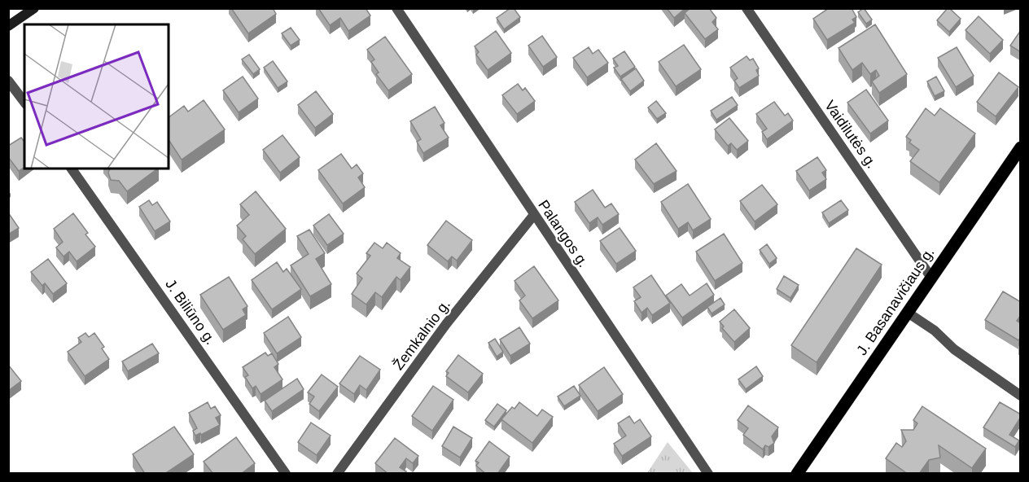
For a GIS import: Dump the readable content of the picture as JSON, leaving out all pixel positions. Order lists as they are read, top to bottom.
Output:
{
  "streets": {
    "main road": ["J. Basanavičiaus g."],
    "street": [
      "Vaidilutės g.",
      "Palangos g.",
      "J. Biliūno g.",
      "Žemkalnio g."
    ]
  },
  "crossings": [
    ["Vaidilutės g.", "J. Basanavičiaus g."],
    ["Palangos g.", "Žemkalnio g."]
  ]
}
